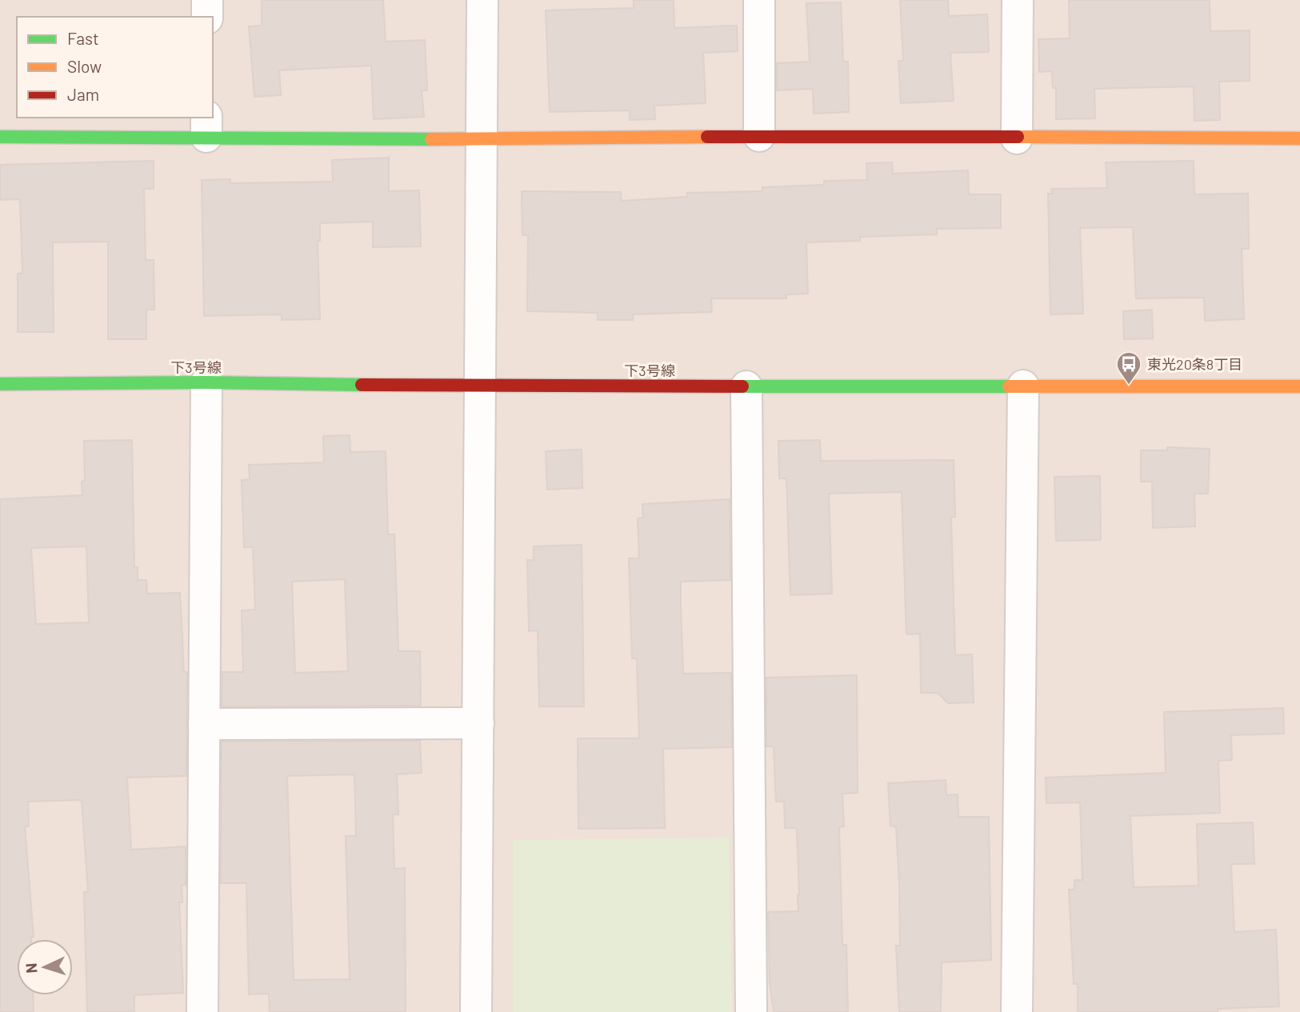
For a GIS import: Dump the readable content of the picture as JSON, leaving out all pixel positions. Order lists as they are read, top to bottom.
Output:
{
  "streets": {
    "street": ["下3号線"]
  },
  "places": {
    "bus stop": ["東光20条8丁目"]
  },
  "legend": ["Fast", "Slow", "Jam"],
  "north": "left"
}
